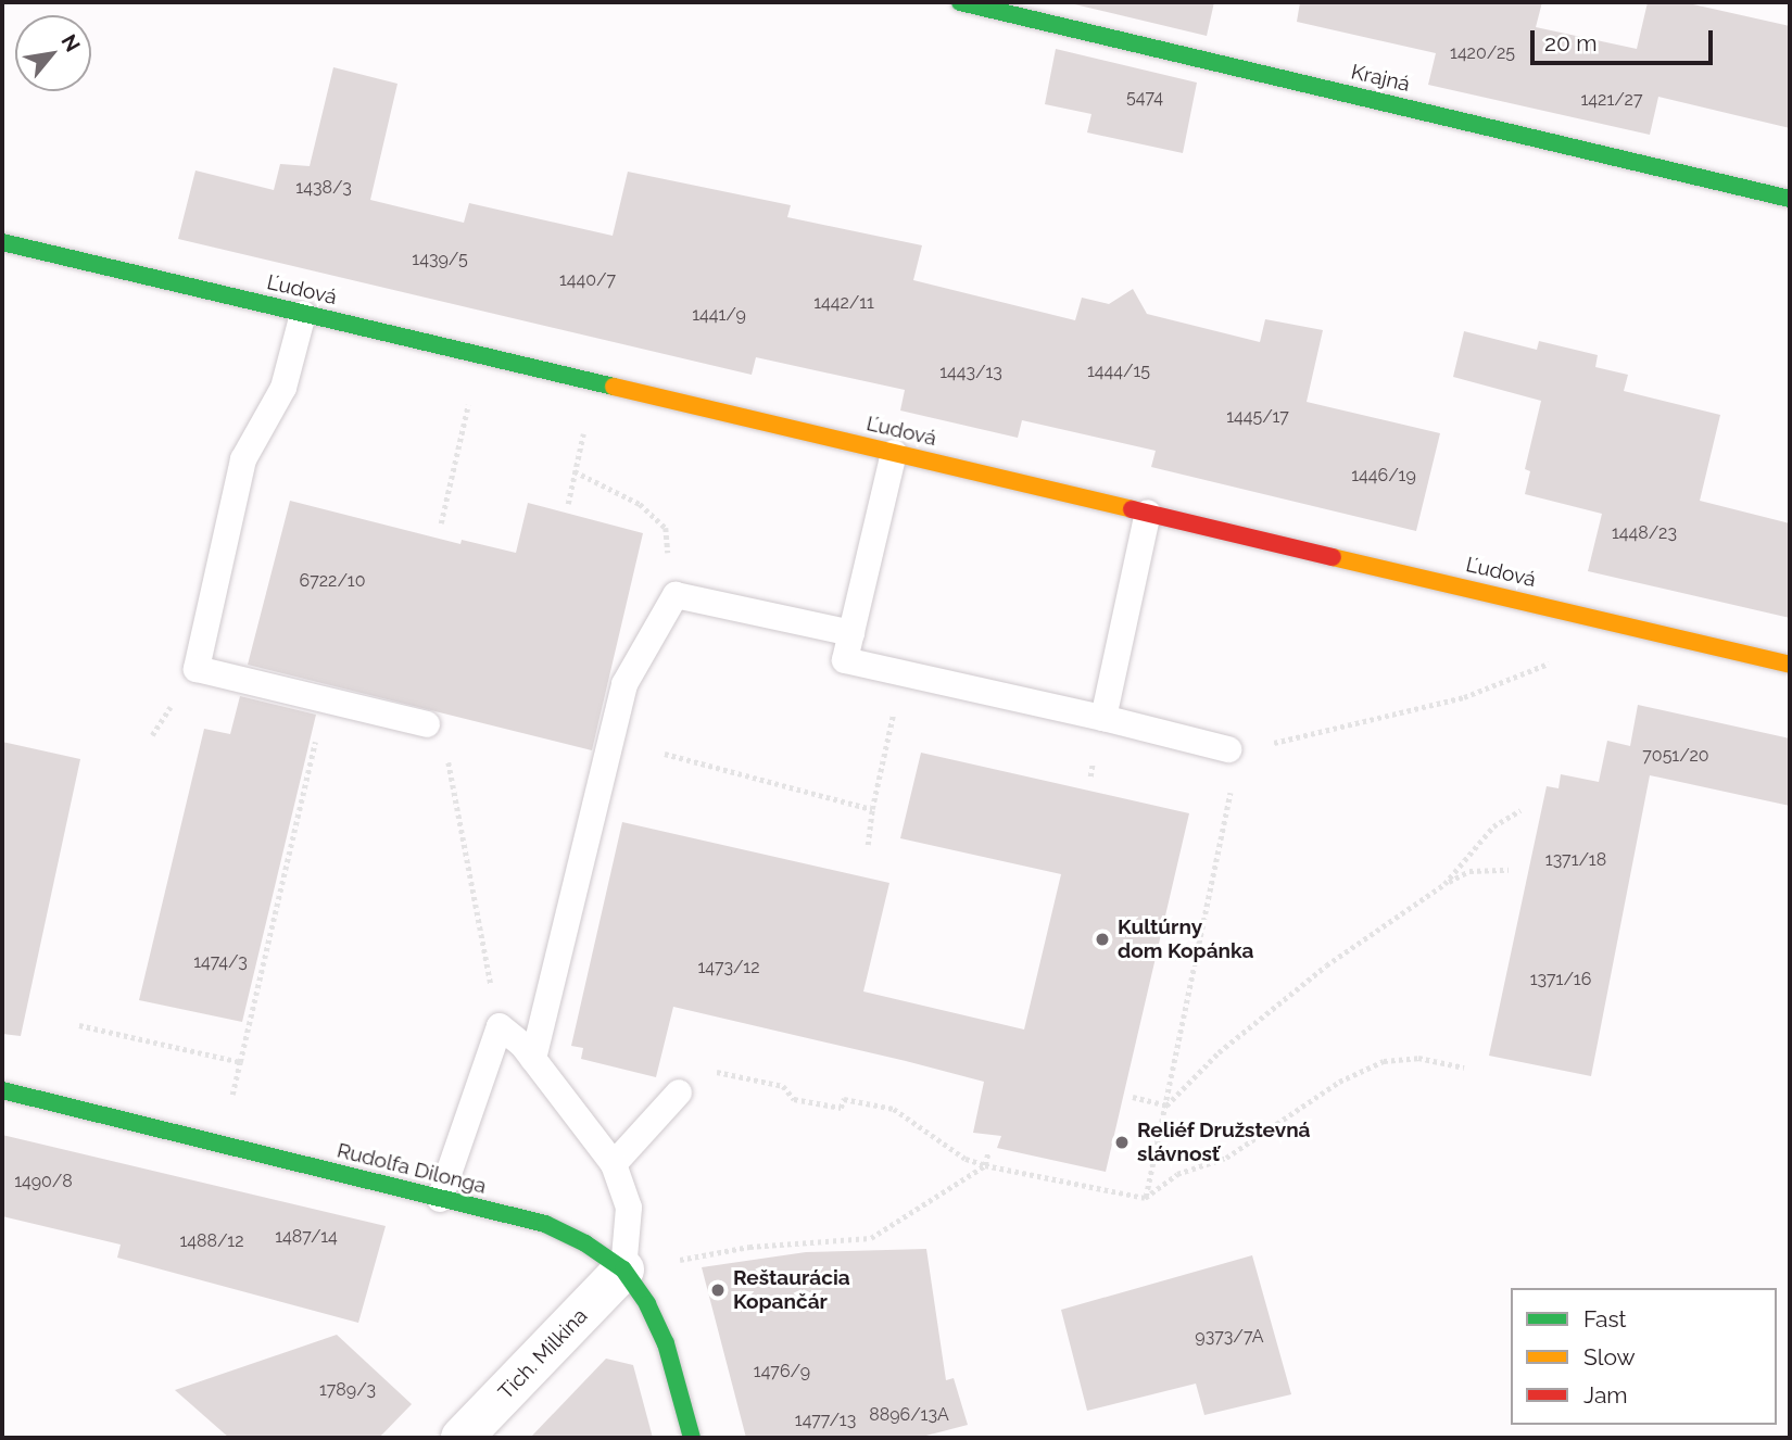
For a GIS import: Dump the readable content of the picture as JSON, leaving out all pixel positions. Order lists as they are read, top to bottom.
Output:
{
  "streets": {
    "street": [
      "Krajná",
      "Ľudová",
      "Rudolfa Dilonga",
      "Tich. Milkina"
    ]
  },
  "crossings": [
    ["Rudolfa Dilonga", "Tich. Milkina"]
  ],
  "places": ["Kultúrny dom Kopánka", "Reliéf Družstevná slávnosť", "Reštaurácia Kopančár"],
  "house_numbers": [
    "1420/25",
    "5474",
    "1421/27",
    "1438/3",
    "1439/5",
    "1440/7",
    "1442/11",
    "1441/9",
    "1444/15",
    "1443/13",
    "1445/17",
    "1446/19",
    "1448/23",
    "6722/10",
    "7051/20",
    "1371/18",
    "1474/3",
    "1473/12",
    "1371/16",
    "1490/8",
    "1487/14",
    "1488/12",
    "9373/7A",
    "1476/9",
    "1789/3",
    "8896/13A",
    "1477/13"
  ],
  "legend": ["Fast", "Slow", "Jam"],
  "scale_bar": "20 m",
  "north": "top right"
}
